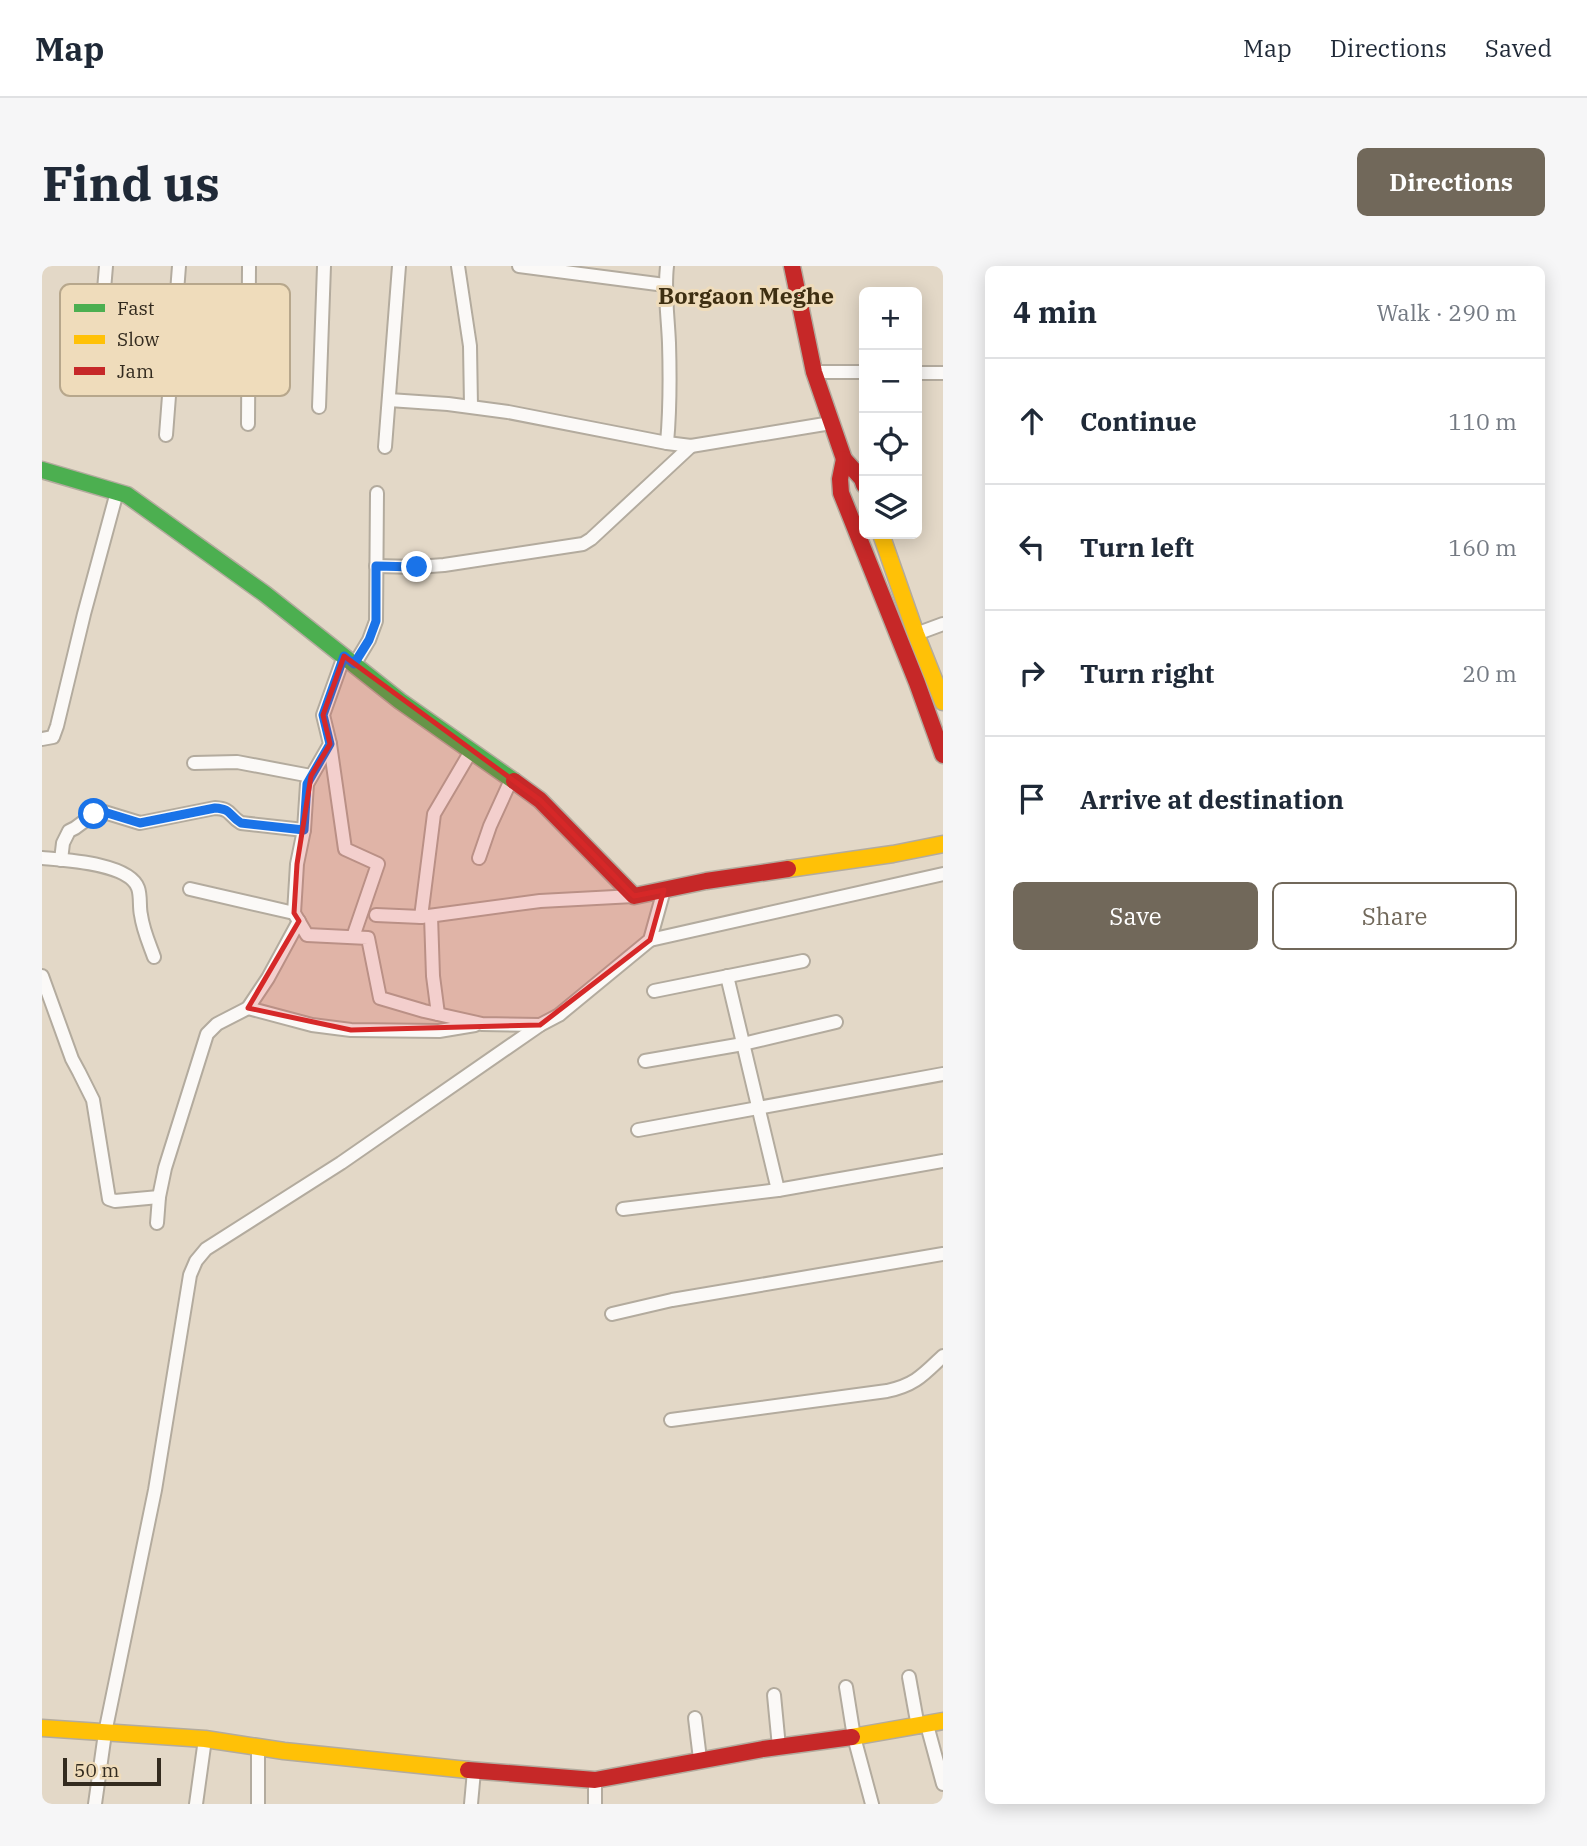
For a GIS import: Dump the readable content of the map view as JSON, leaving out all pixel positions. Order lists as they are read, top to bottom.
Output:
{
  "districts": ["Borgaon Meghe"],
  "legend": ["Fast", "Slow", "Jam"],
  "scale_bar": "50 m",
  "page": {
    "header": "Map",
    "nav": ["Map", "Directions", "Saved"],
    "buttons": [
      "Directions",
      ["Save", "Share"]
    ],
    "title": "Find us",
    "heading": ["4 min", "Walk · 290 m"],
    "map_buttons": ["+", "−"],
    "list": [
      ["Continue", "110 m"],
      ["Turn left", "160 m"],
      ["Turn right", "20 m"],
      "Arrive at destination"
    ],
    "scale": "50 m"
  }
}
